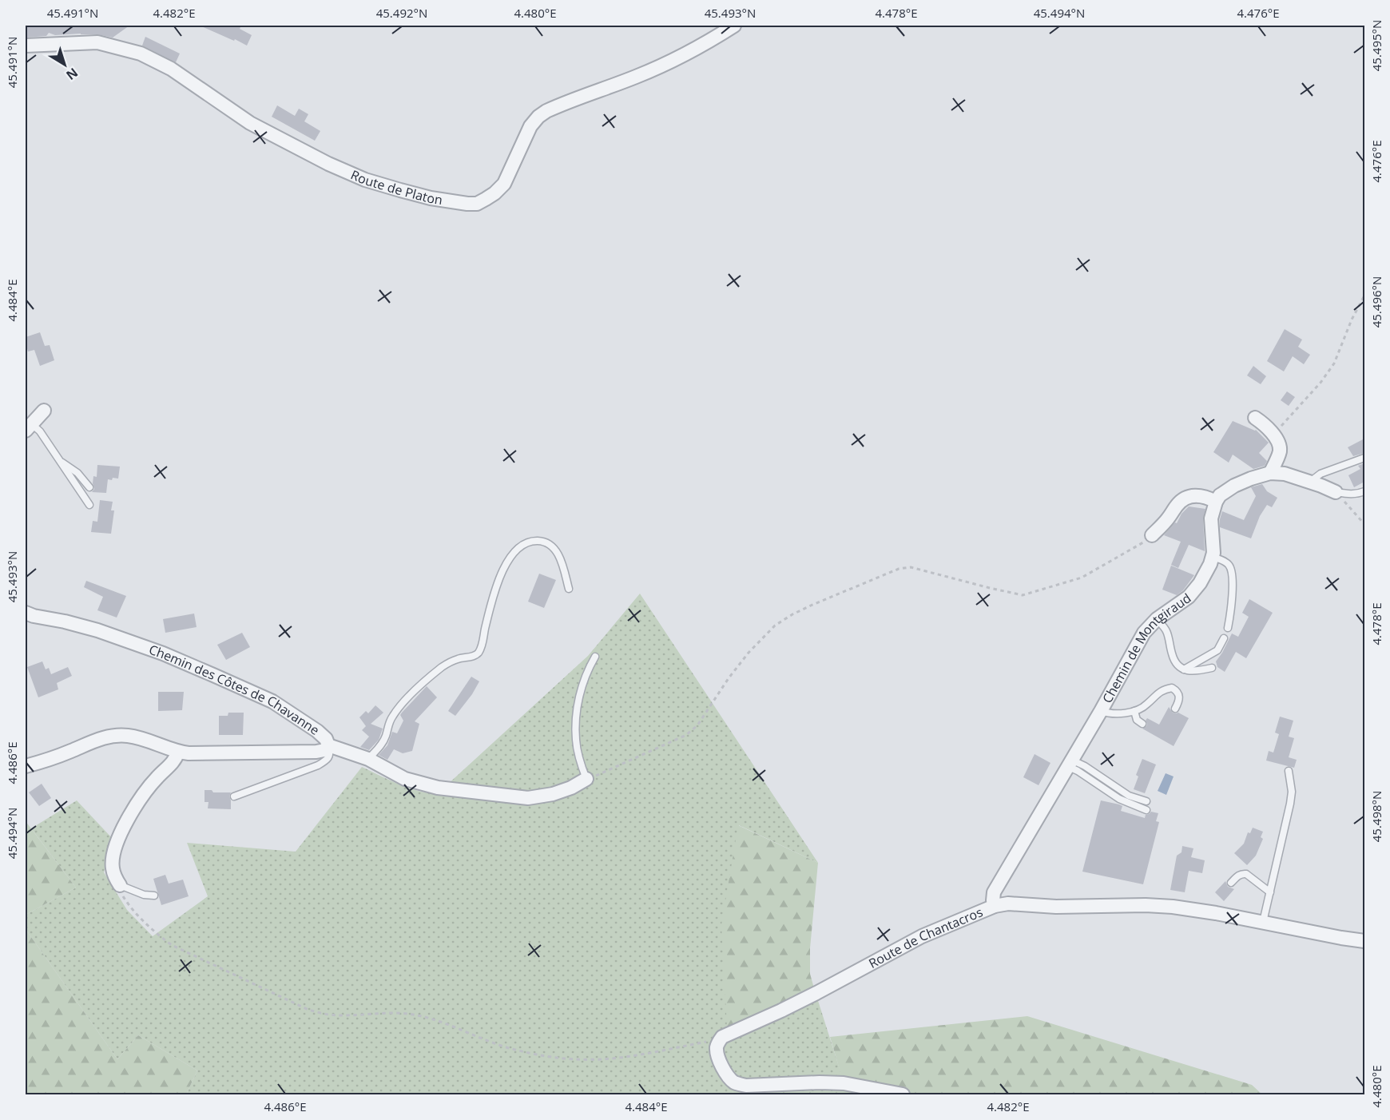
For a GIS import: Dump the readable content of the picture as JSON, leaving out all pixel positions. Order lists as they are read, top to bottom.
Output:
{
  "streets": {
    "street": [
      "Route de Platon",
      "Chemin de Montgiraud",
      "Chemin des Côtes de Chavanne",
      "Route de Chantacros"
    ]
  },
  "crossings": [
    ["Chemin de Montgiraud", "Route de Chantacros"]
  ],
  "north": "bottom right",
  "coordinates": [
    "45.491°N",
    "4.482°E",
    "45.492°N",
    "4.480°E",
    "45.493°N",
    "4.478°E",
    "45.494°N",
    "4.476°E",
    "45.495°N",
    "4.484°E",
    "45.496°N",
    "4.486°E",
    "45.498°N"
  ]
}
